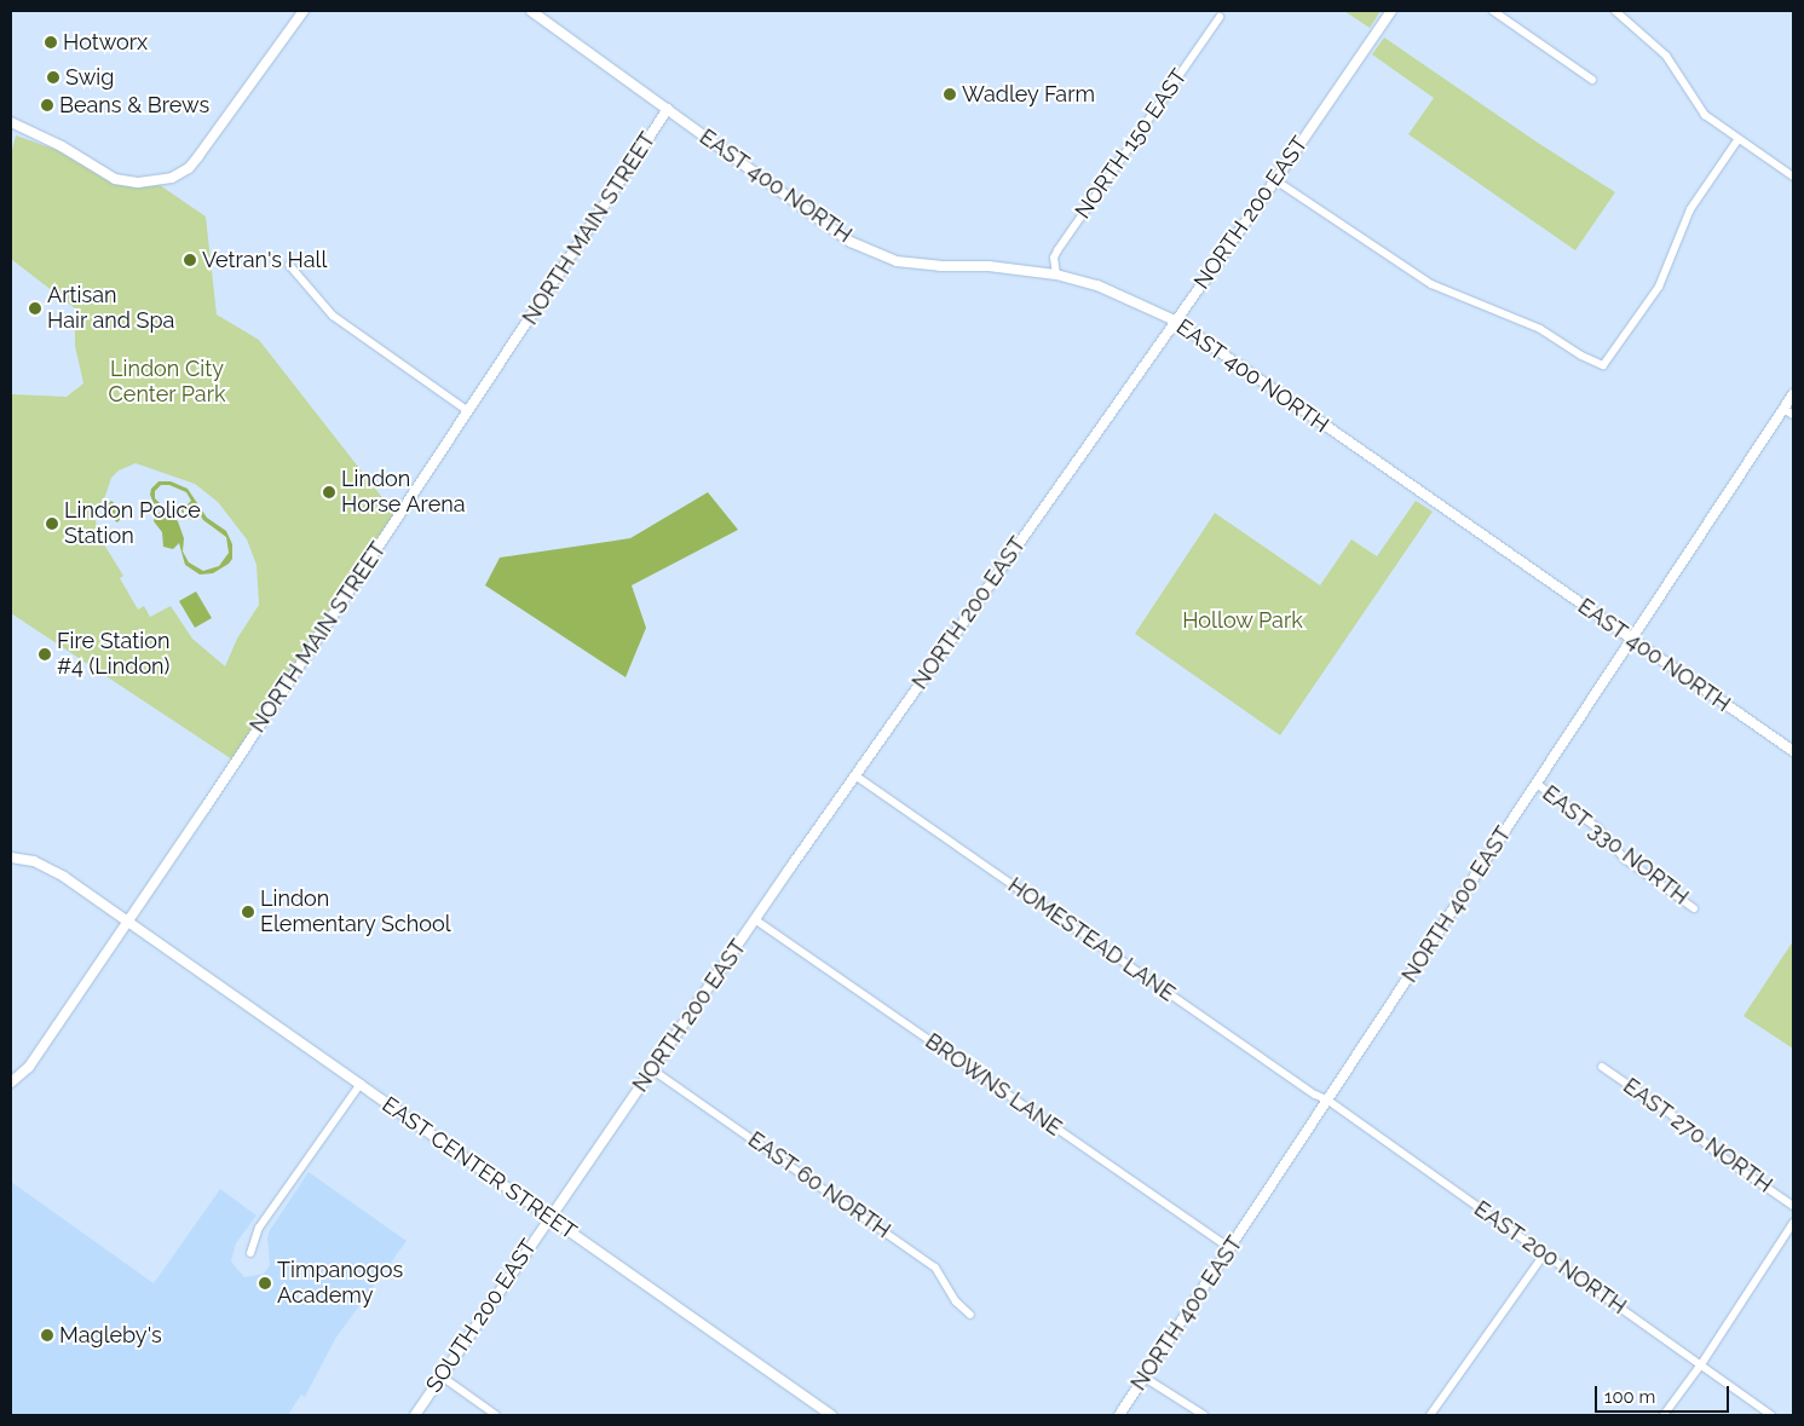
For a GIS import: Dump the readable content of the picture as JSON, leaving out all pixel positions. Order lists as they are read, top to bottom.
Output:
{
  "streets": {
    "street": [
      "NORTH 150 EAST",
      "EAST 400 NORTH",
      "NORTH 200 EAST",
      "NORTH MAIN STREET",
      "EAST 330 NORTH",
      "NORTH 400 EAST",
      "HOMESTEAD LANE",
      "BROWNS LANE",
      "EAST 270 NORTH",
      "EAST CENTER STREET",
      "EAST 60 NORTH",
      "EAST 200 NORTH",
      "SOUTH 200 EAST"
    ]
  },
  "crossings": [
    ["NORTH 150 EAST", "EAST 400 NORTH"],
    ["EAST 400 NORTH", "NORTH 200 EAST"],
    ["EAST 400 NORTH", "NORTH MAIN STREET"],
    ["EAST 400 NORTH", "NORTH 400 EAST"],
    ["NORTH 200 EAST", "HOMESTEAD LANE"],
    ["NORTH 200 EAST", "BROWNS LANE"],
    ["NORTH 200 EAST", "EAST CENTER STREET"],
    ["NORTH 200 EAST", "EAST 60 NORTH"],
    ["NORTH 200 EAST", "SOUTH 200 EAST"],
    ["NORTH MAIN STREET", "EAST CENTER STREET"],
    ["EAST 330 NORTH", "NORTH 400 EAST"],
    ["NORTH 400 EAST", "HOMESTEAD LANE"],
    ["NORTH 400 EAST", "BROWNS LANE"],
    ["NORTH 400 EAST", "EAST 200 NORTH"],
    ["HOMESTEAD LANE", "EAST 200 NORTH"],
    ["EAST CENTER STREET", "SOUTH 200 EAST"]
  ],
  "parks": ["Lindon City Center Park", "Hollow Park"],
  "places": [
    "Hotworx",
    "Swig",
    "Wadley Farm",
    "Beans & Brews",
    "Vetran's Hall",
    "Artisan Hair and Spa",
    "Lindon Horse Arena",
    "Lindon Police Station",
    "Fire Station #4 (Lindon)",
    "Lindon Elementary School",
    "Timpanogos Academy",
    "Magleby's"
  ],
  "scale_bar": "100 m"
}
